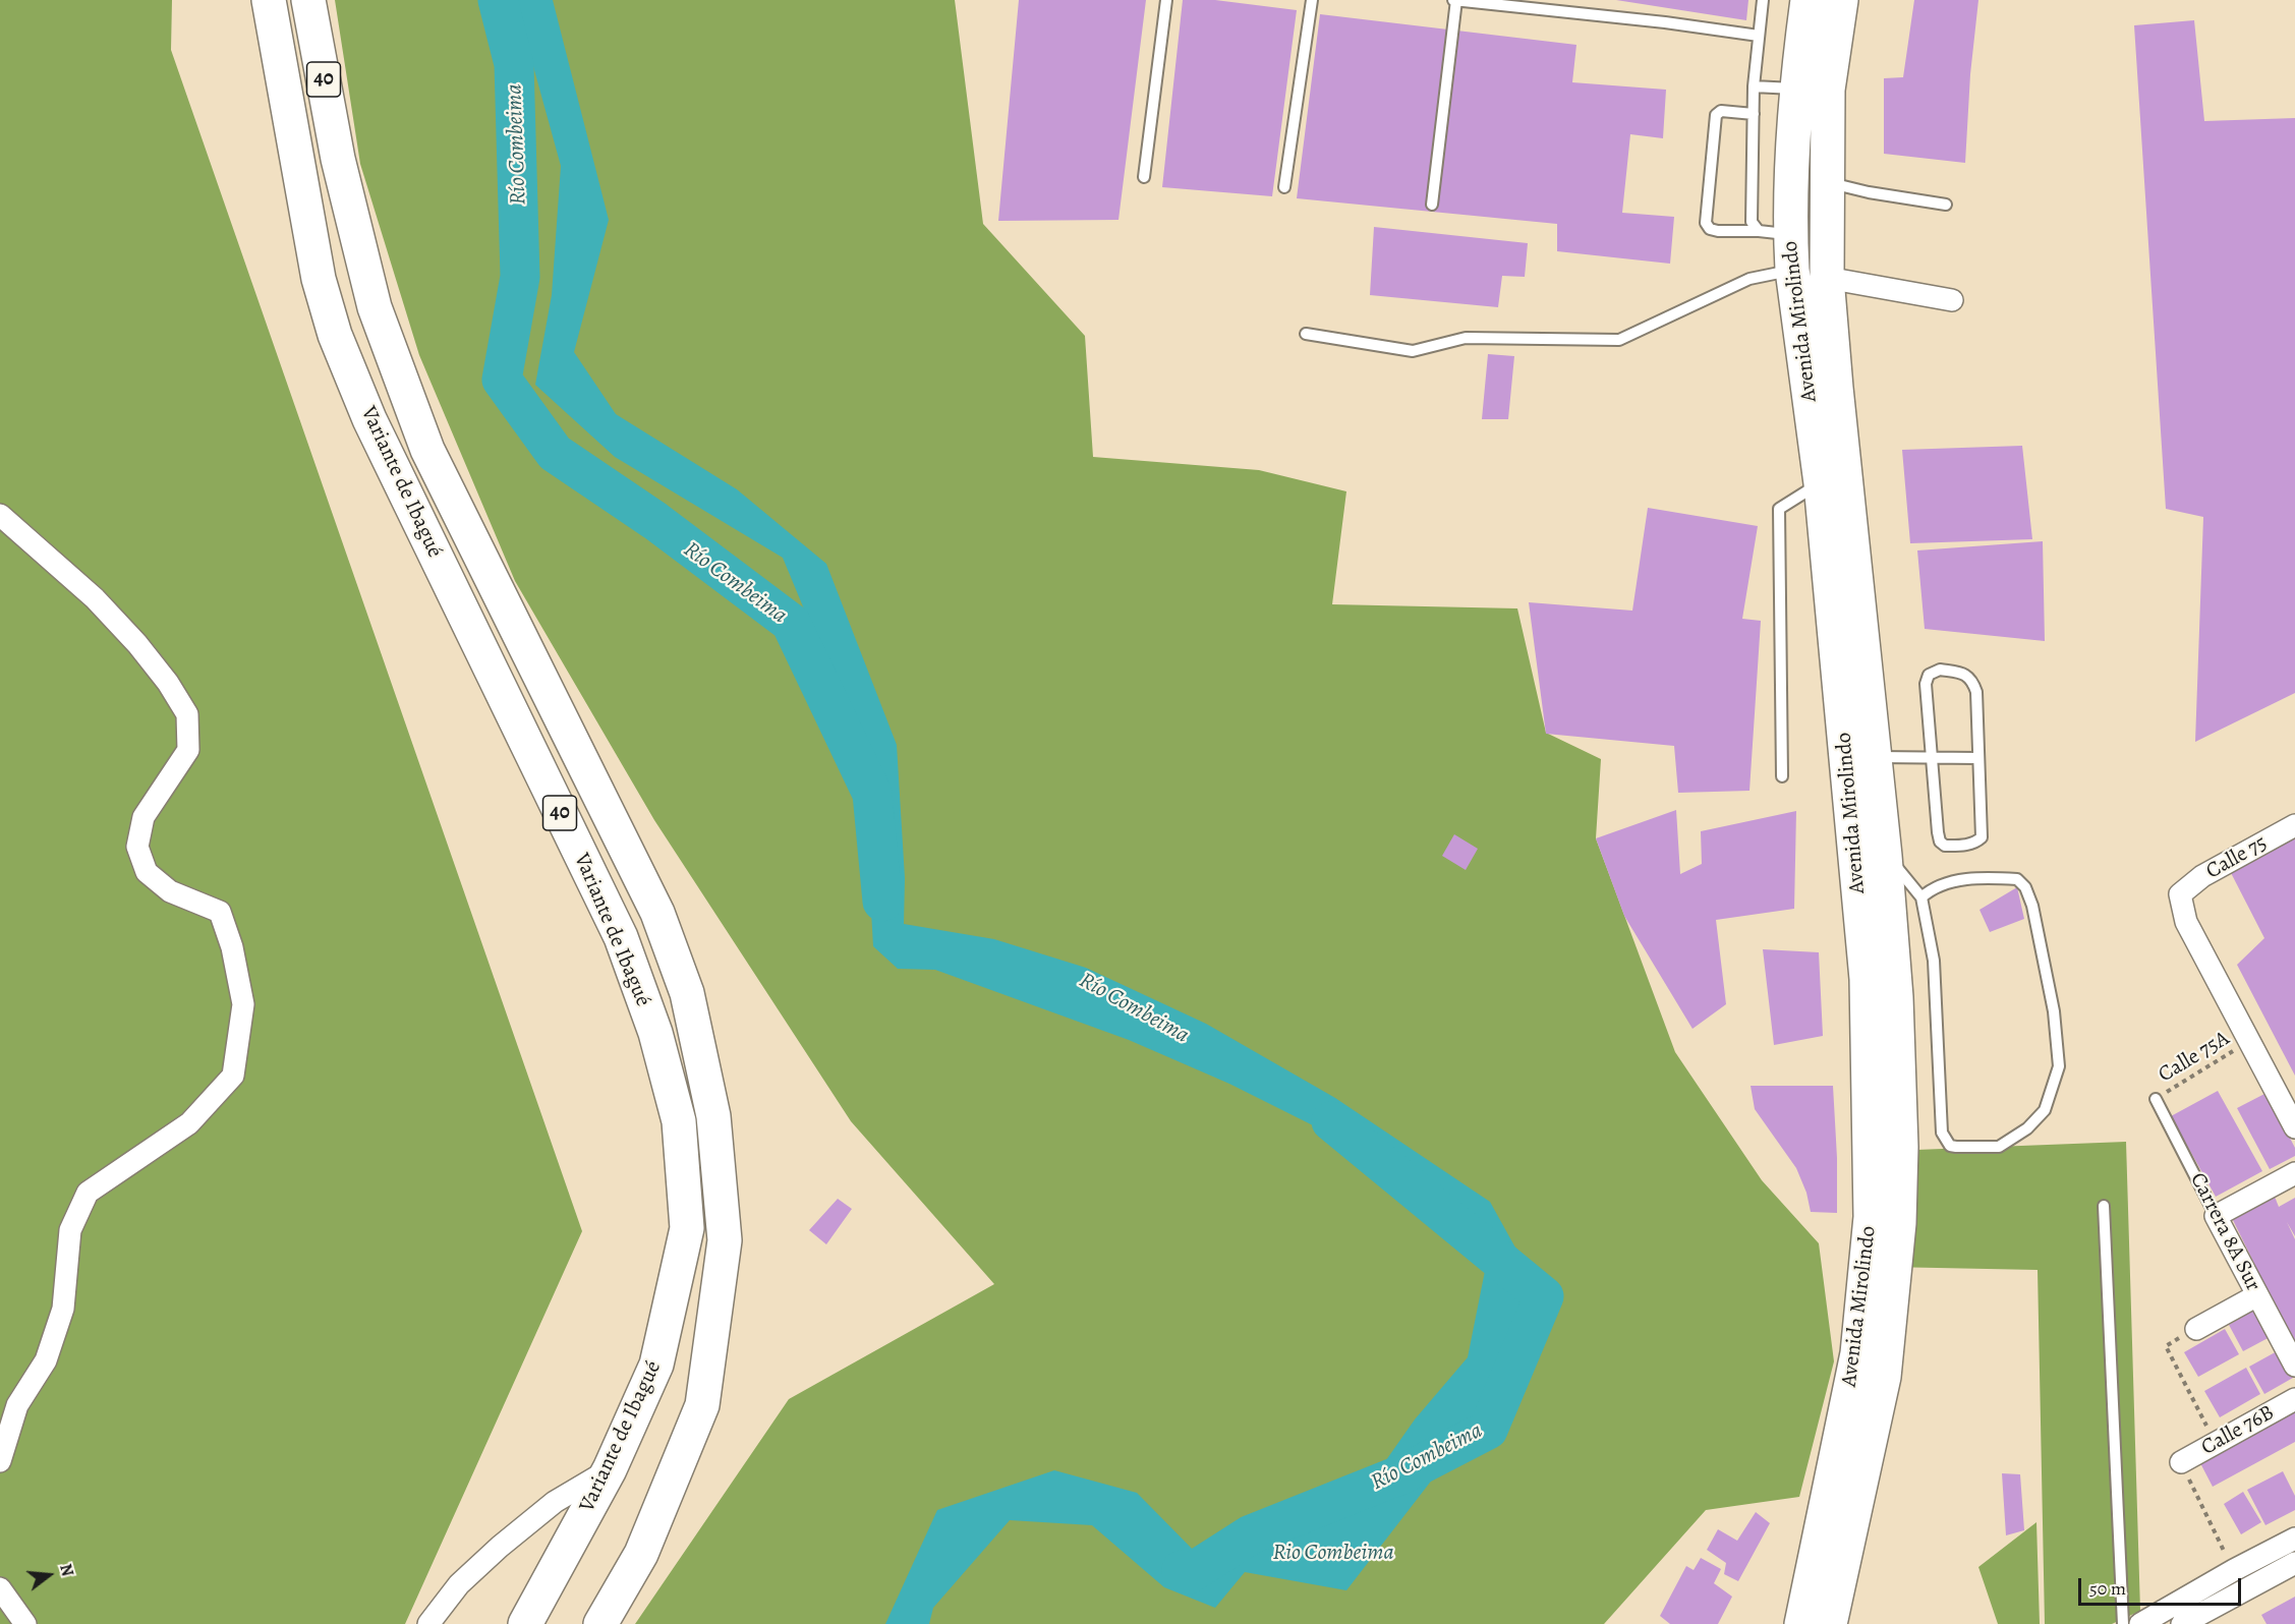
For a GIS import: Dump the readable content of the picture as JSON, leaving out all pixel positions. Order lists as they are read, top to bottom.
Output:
{
  "streets": {
    "main road": ["40", "Avenida Mirolindo", "Variante de Ibagué"],
    "street": ["Calle 75", "Carrera 8A Sur", "Calle 76B"],
    "path": ["Calle 75A"]
  },
  "crossings": [
    ["Calle 75", "Calle 75A"],
    ["Calle 75A", "Carrera 8A Sur"]
  ],
  "water": ["Río Combeima", "Rio Combeima"],
  "scale_bar": "50 m",
  "north": "right"
}
